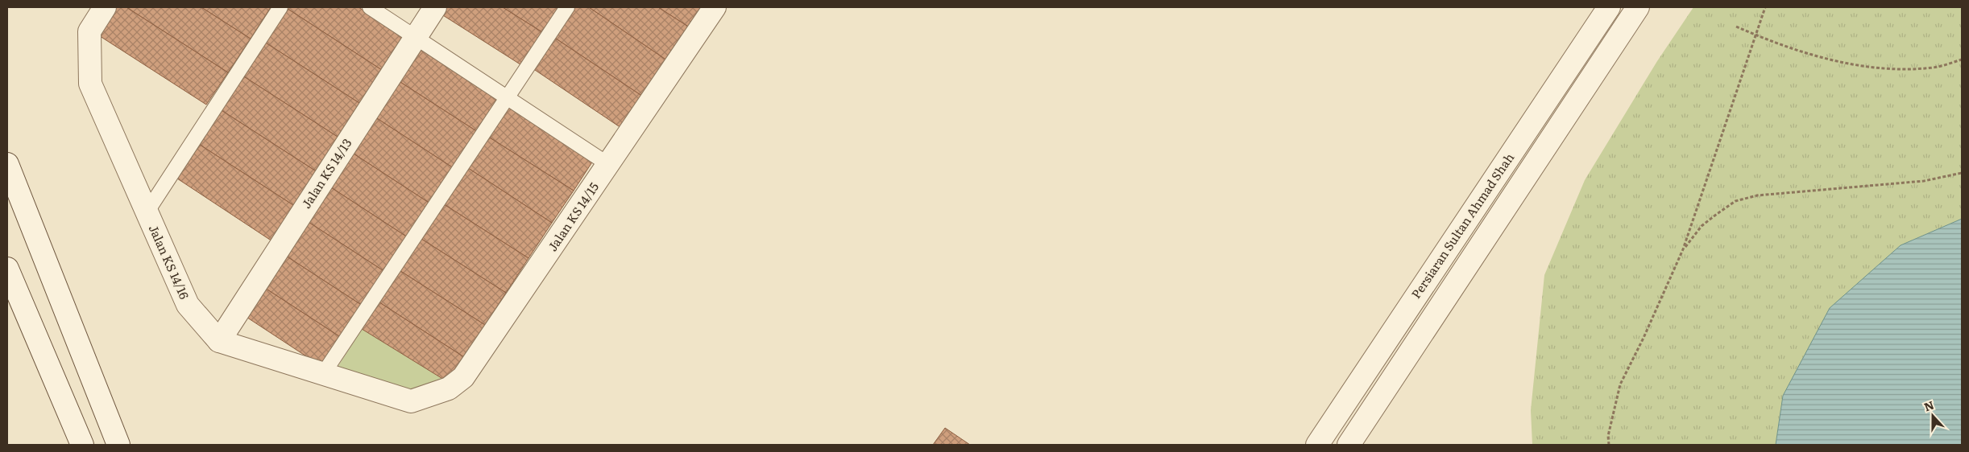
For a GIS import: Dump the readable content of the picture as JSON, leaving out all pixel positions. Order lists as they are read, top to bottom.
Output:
{
  "streets": {
    "street": [
      "Jalan KS 14/13",
      "Jalan KS 14/15",
      "Persiaran Sultan Ahmad Shah",
      "Jalan KS 14/16"
    ]
  },
  "crossings": [
    ["Jalan KS 14/13", "Jalan KS 14/16"]
  ],
  "north": "top"
}
